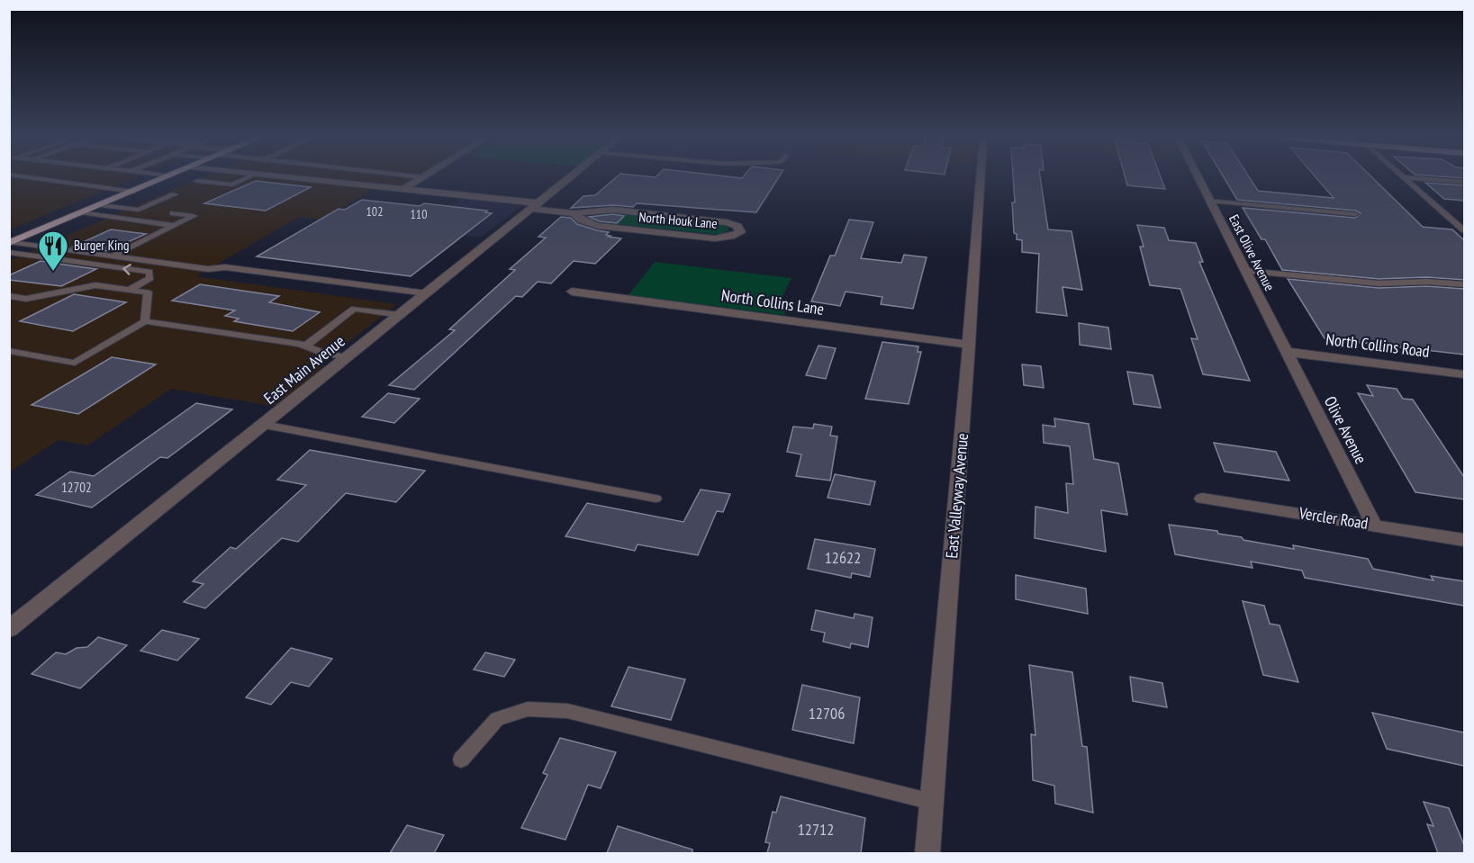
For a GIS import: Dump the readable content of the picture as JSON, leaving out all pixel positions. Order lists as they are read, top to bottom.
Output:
{
  "streets": {
    "street": [
      "North Houk Lane",
      "East Olive Avenue",
      "North Collins Lane",
      "North Collins Road",
      "East Main Avenue",
      "Olive Avenue",
      "East Valleyway Avenue",
      "Vercler Road"
    ]
  },
  "crossings": [
    ["North Houk Lane", "East Main Avenue"],
    ["East Olive Avenue", "North Collins Road"],
    ["East Olive Avenue", "Olive Avenue"],
    ["North Collins Lane", "East Valleyway Avenue"],
    ["North Collins Road", "Olive Avenue"],
    ["Olive Avenue", "Vercler Road"]
  ],
  "places": {
    "restaurant": ["Burger King"]
  },
  "house_numbers": [
    "102",
    "110",
    "12702",
    "12622",
    "12706",
    "12712"
  ]
}
